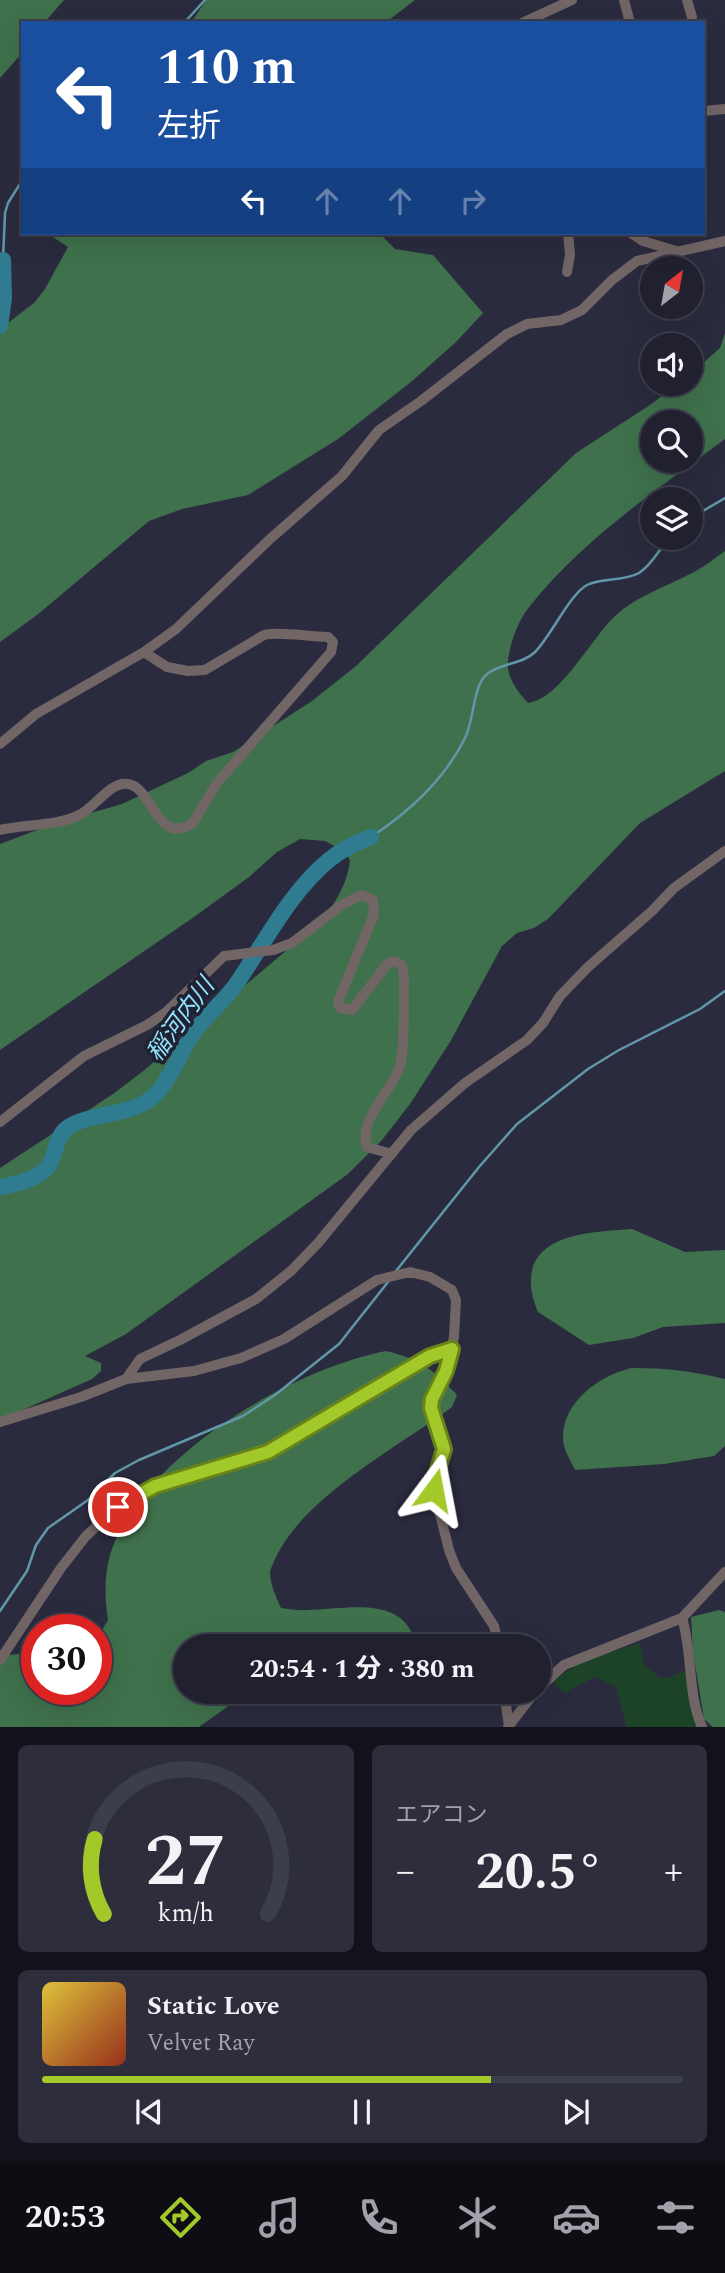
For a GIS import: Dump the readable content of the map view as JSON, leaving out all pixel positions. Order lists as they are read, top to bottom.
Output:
{
  "water": ["稲河内川"],
  "north": "top right",
  "page": {
    "turn": ["110 m", "左折"],
    "limit": "30",
    "trip": "20:54 · 1 分 · 380 m",
    "tile": "エアコン",
    "heat": ["−", "20.5°", "+"],
    "song": ["Static Love", "Velvet Ray"],
    "tabs": "20:53",
    "gauge": ["27", "km/h"]
  }
}
